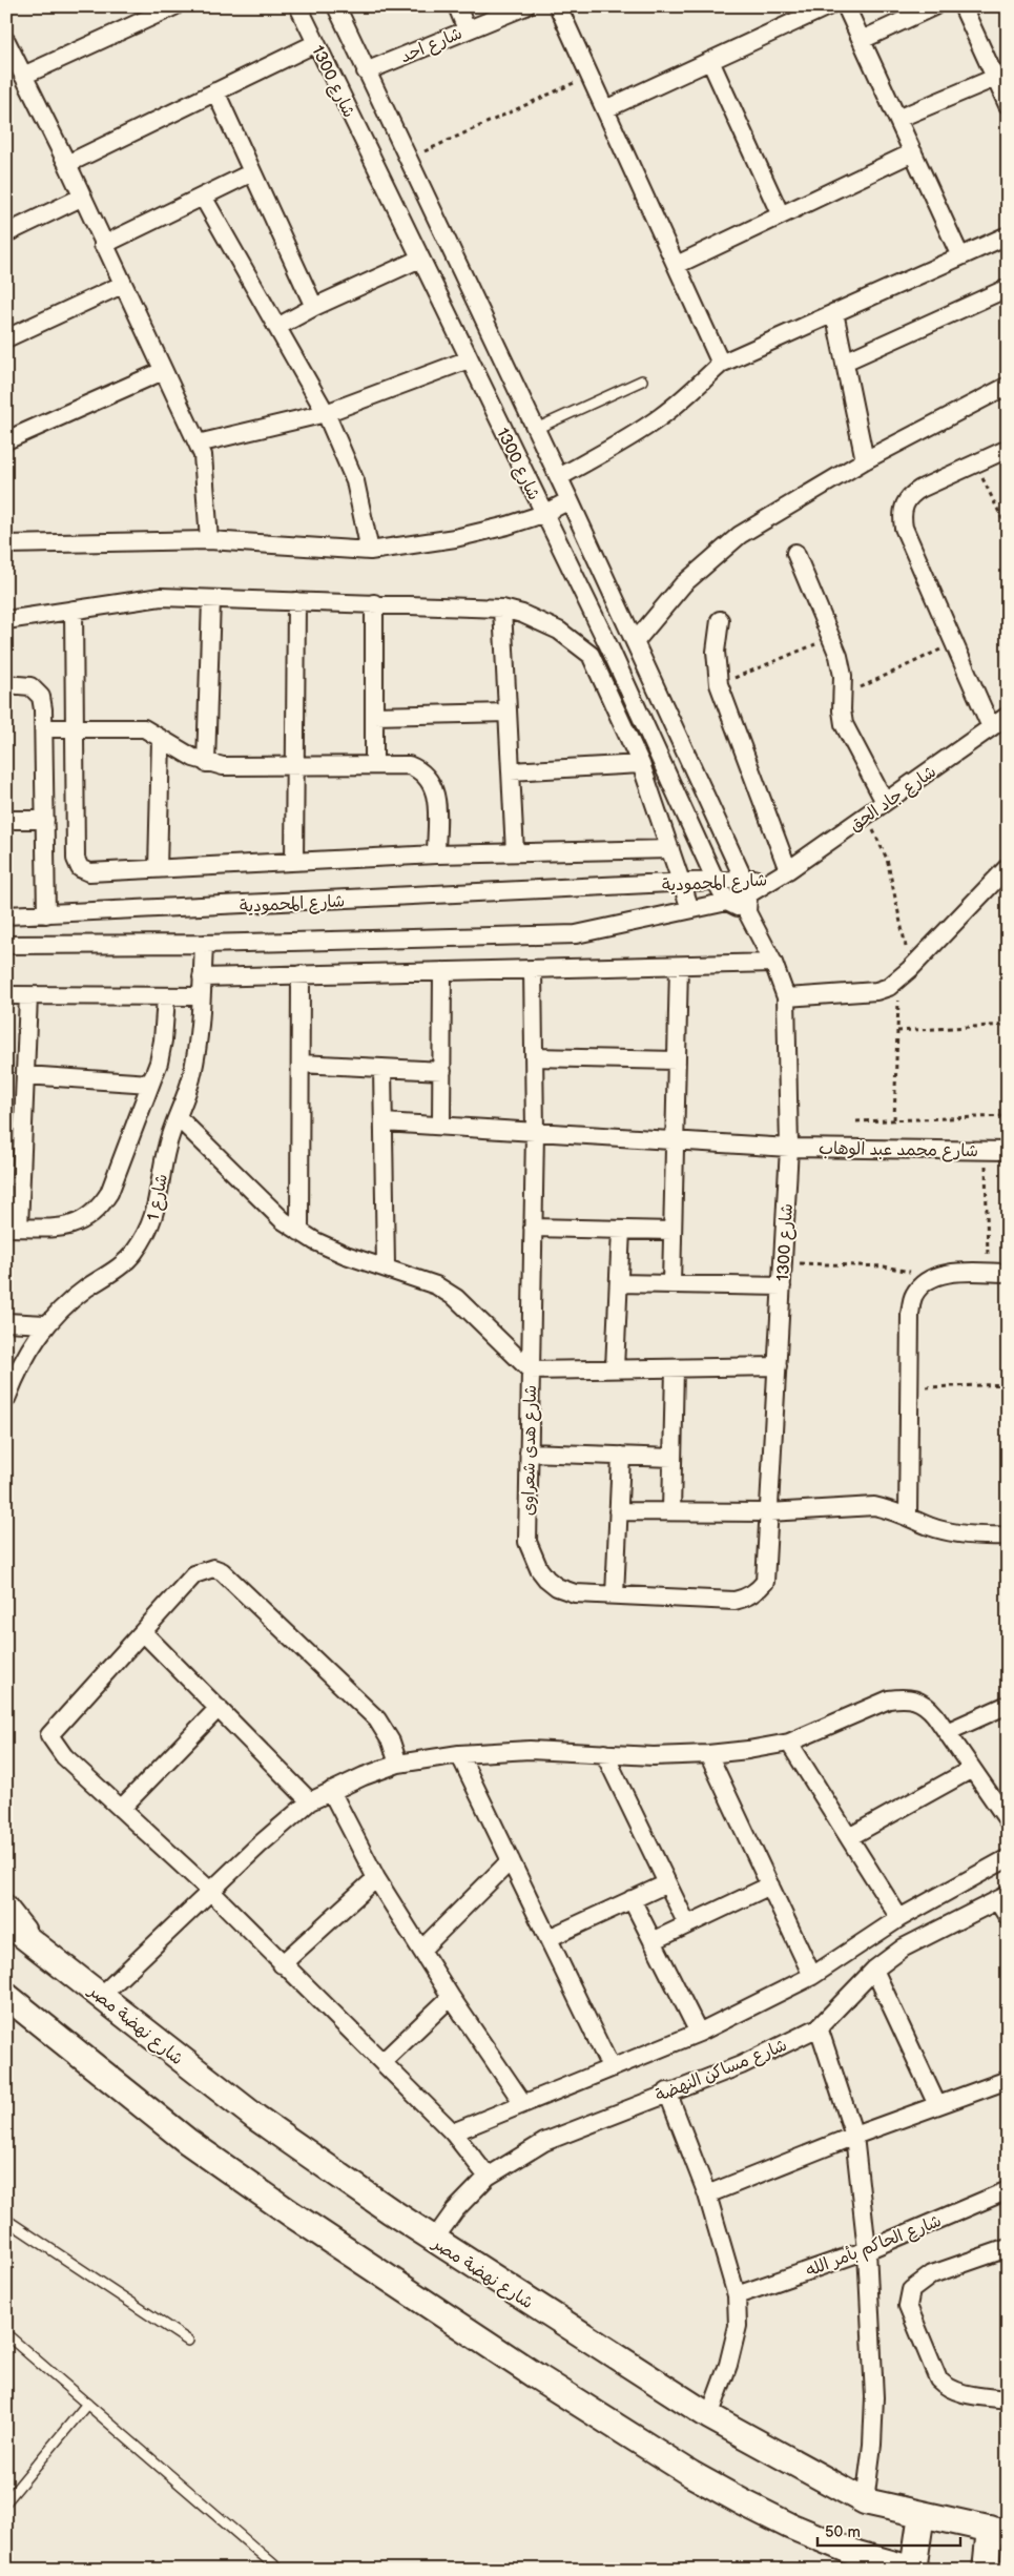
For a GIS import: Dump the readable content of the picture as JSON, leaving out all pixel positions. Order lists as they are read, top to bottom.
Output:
{
  "streets": {
    "street": [
      "شارع احد",
      "شارع 1300",
      "شارع جاد الحق",
      "شارع المحمودية",
      "شارع محمد عبد الوهاب",
      "شارع 1",
      "شارع هدى شعراوى",
      "شارع نهضة مصر",
      "شارع مساكن النهضة",
      "شارع الحاكم بأمر الله"
    ]
  },
  "crossings": [
    ["شارع احد", "شارع 1300"],
    ["شارع 1300", "شارع المحمودية"],
    ["شارع 1300", "شارع محمد عبد الوهاب"],
    ["شارع 1300", "شارع هدى شعراوى"],
    ["شارع جاد الحق", "شارع المحمودية"],
    ["شارع المحمودية", "شارع 1"],
    ["شارع 1", "شارع هدى شعراوى"],
    ["شارع نهضة مصر", "شارع مساكن النهضة"]
  ],
  "scale_bar": "50 m"
}
